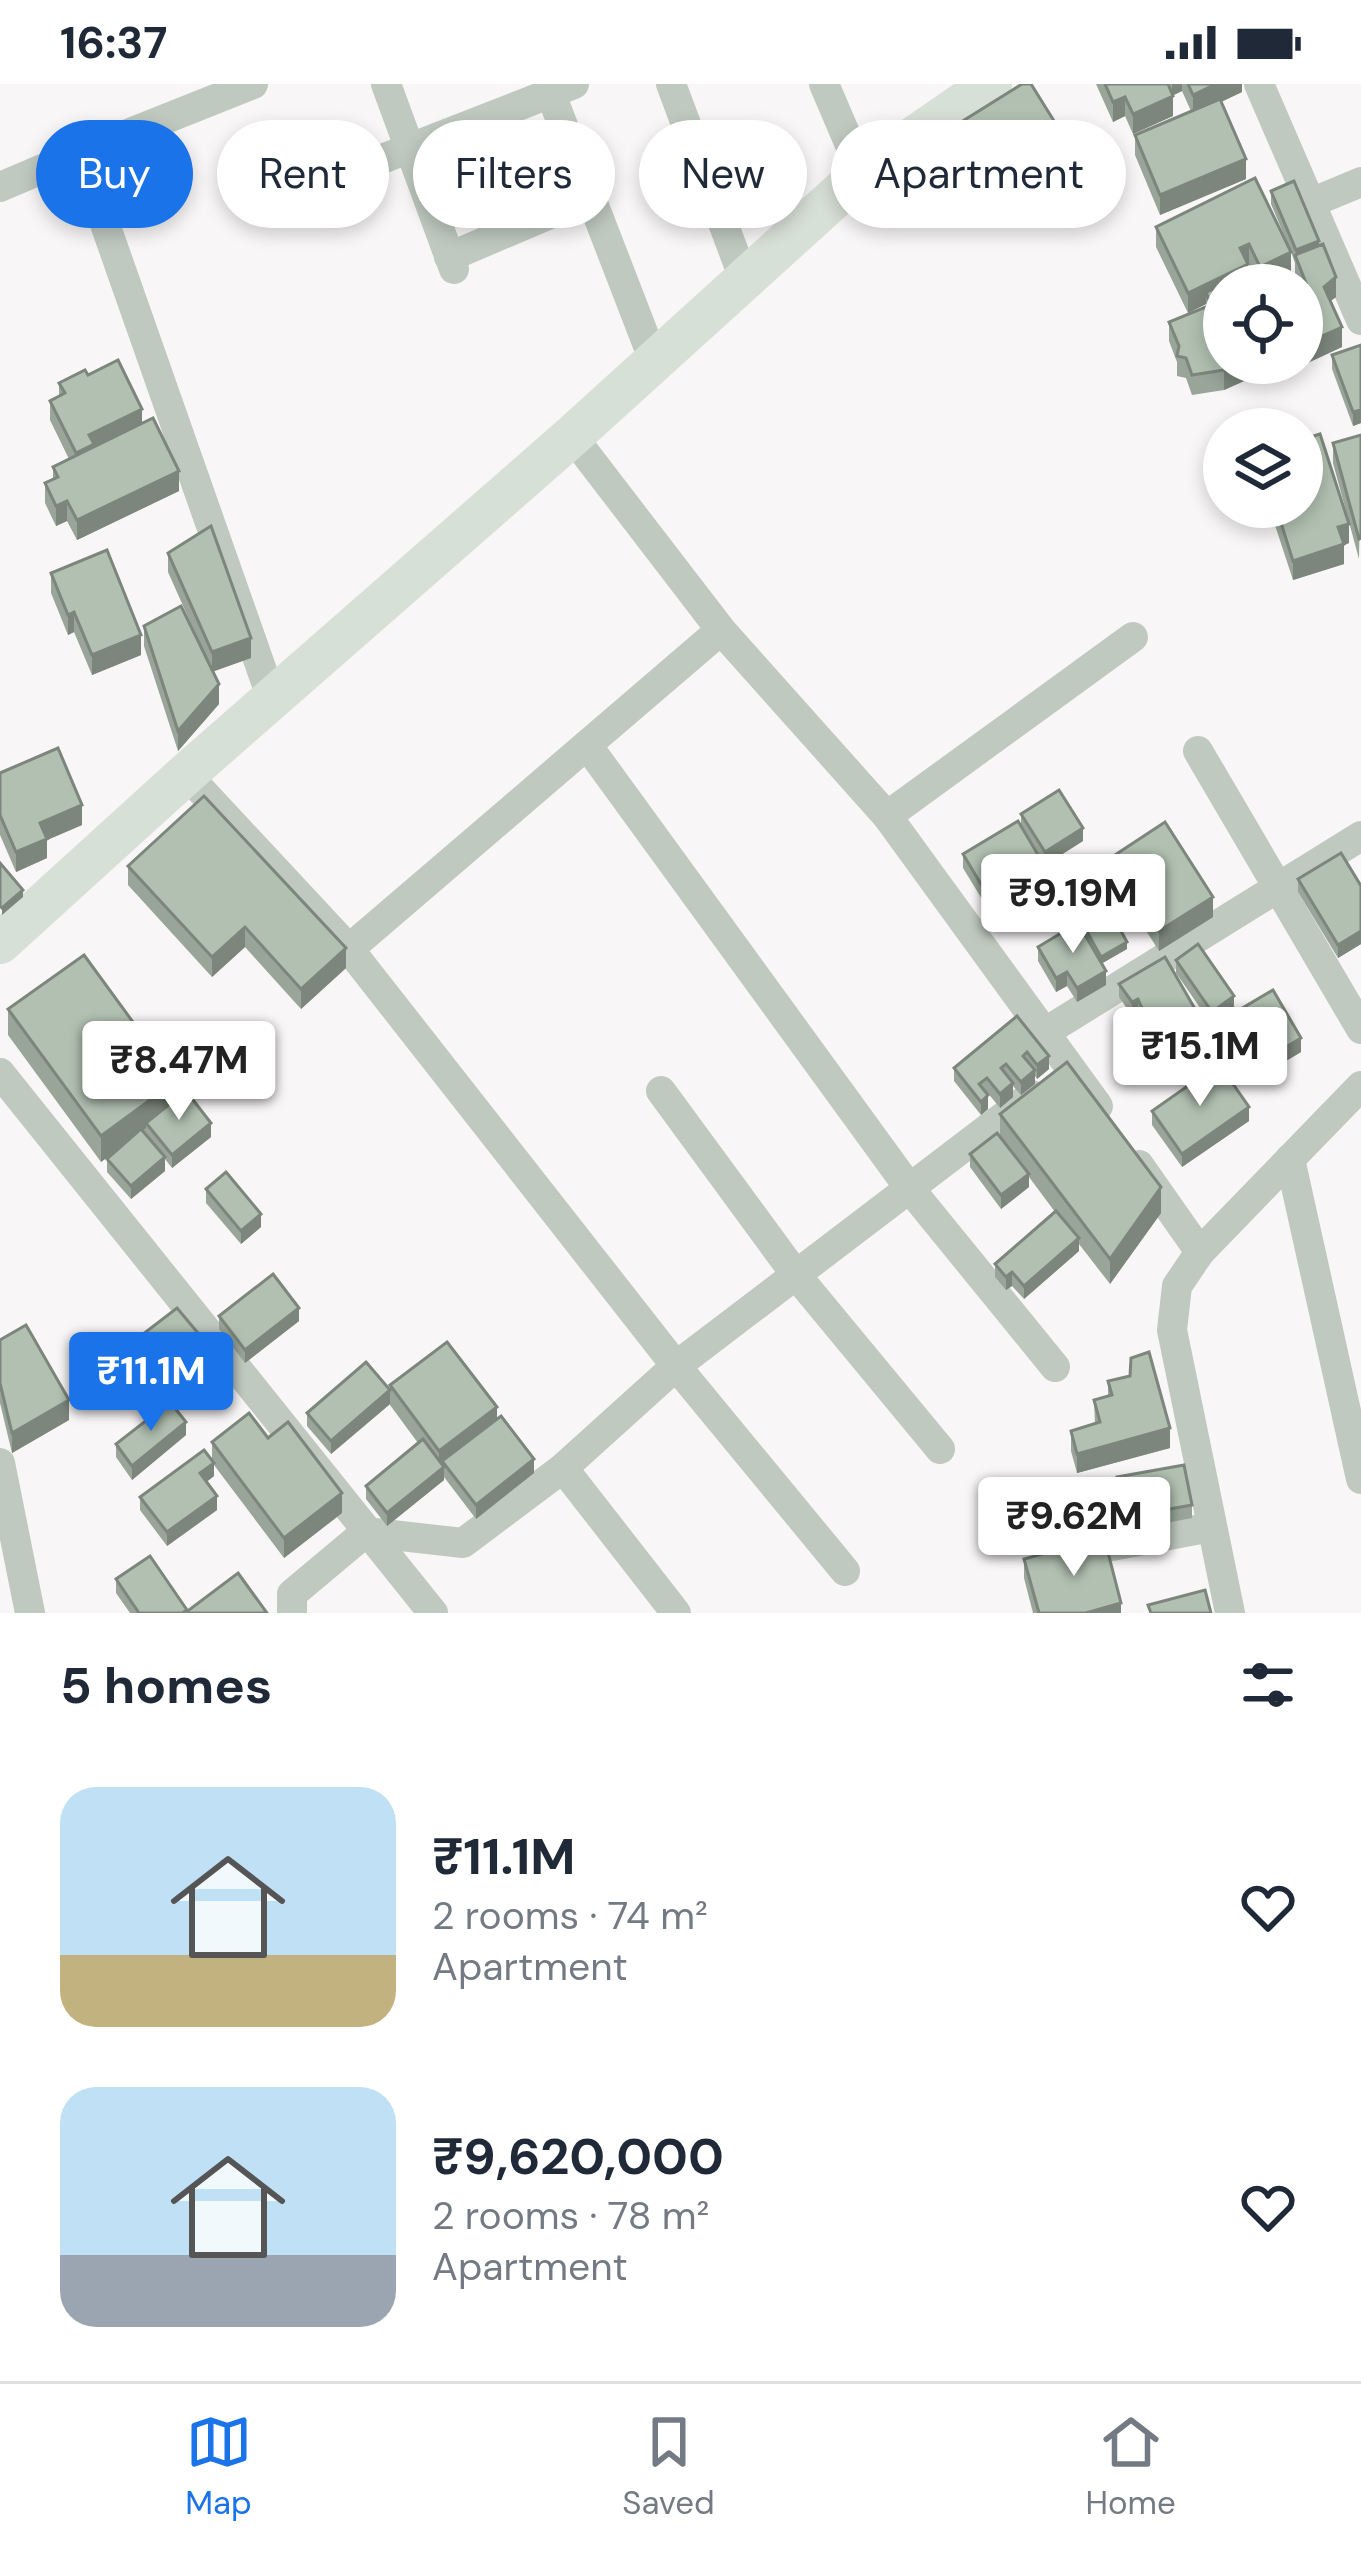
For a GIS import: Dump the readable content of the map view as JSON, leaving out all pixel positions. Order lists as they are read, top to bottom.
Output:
{
  "page": {
    "status": "16:37",
    "chip": [
      "Buy",
      "Rent",
      "Filters",
      "New",
      "Apartment"
    ],
    "price": [
      "₹9.19M",
      "₹15.1M",
      "₹8.47M",
      "₹11.1M",
      "₹9.62M"
    ],
    "heading": "5 homes",
    "list": [
      {
        "name": "₹11.1M",
        "note": "2 rooms · 74 m² · Apartment"
      },
      {
        "name": "₹9,620,000",
        "note": "2 rooms · 78 m² · Apartment"
      }
    ],
    "tabs": ["Map", "Saved", "Home"]
  }
}
